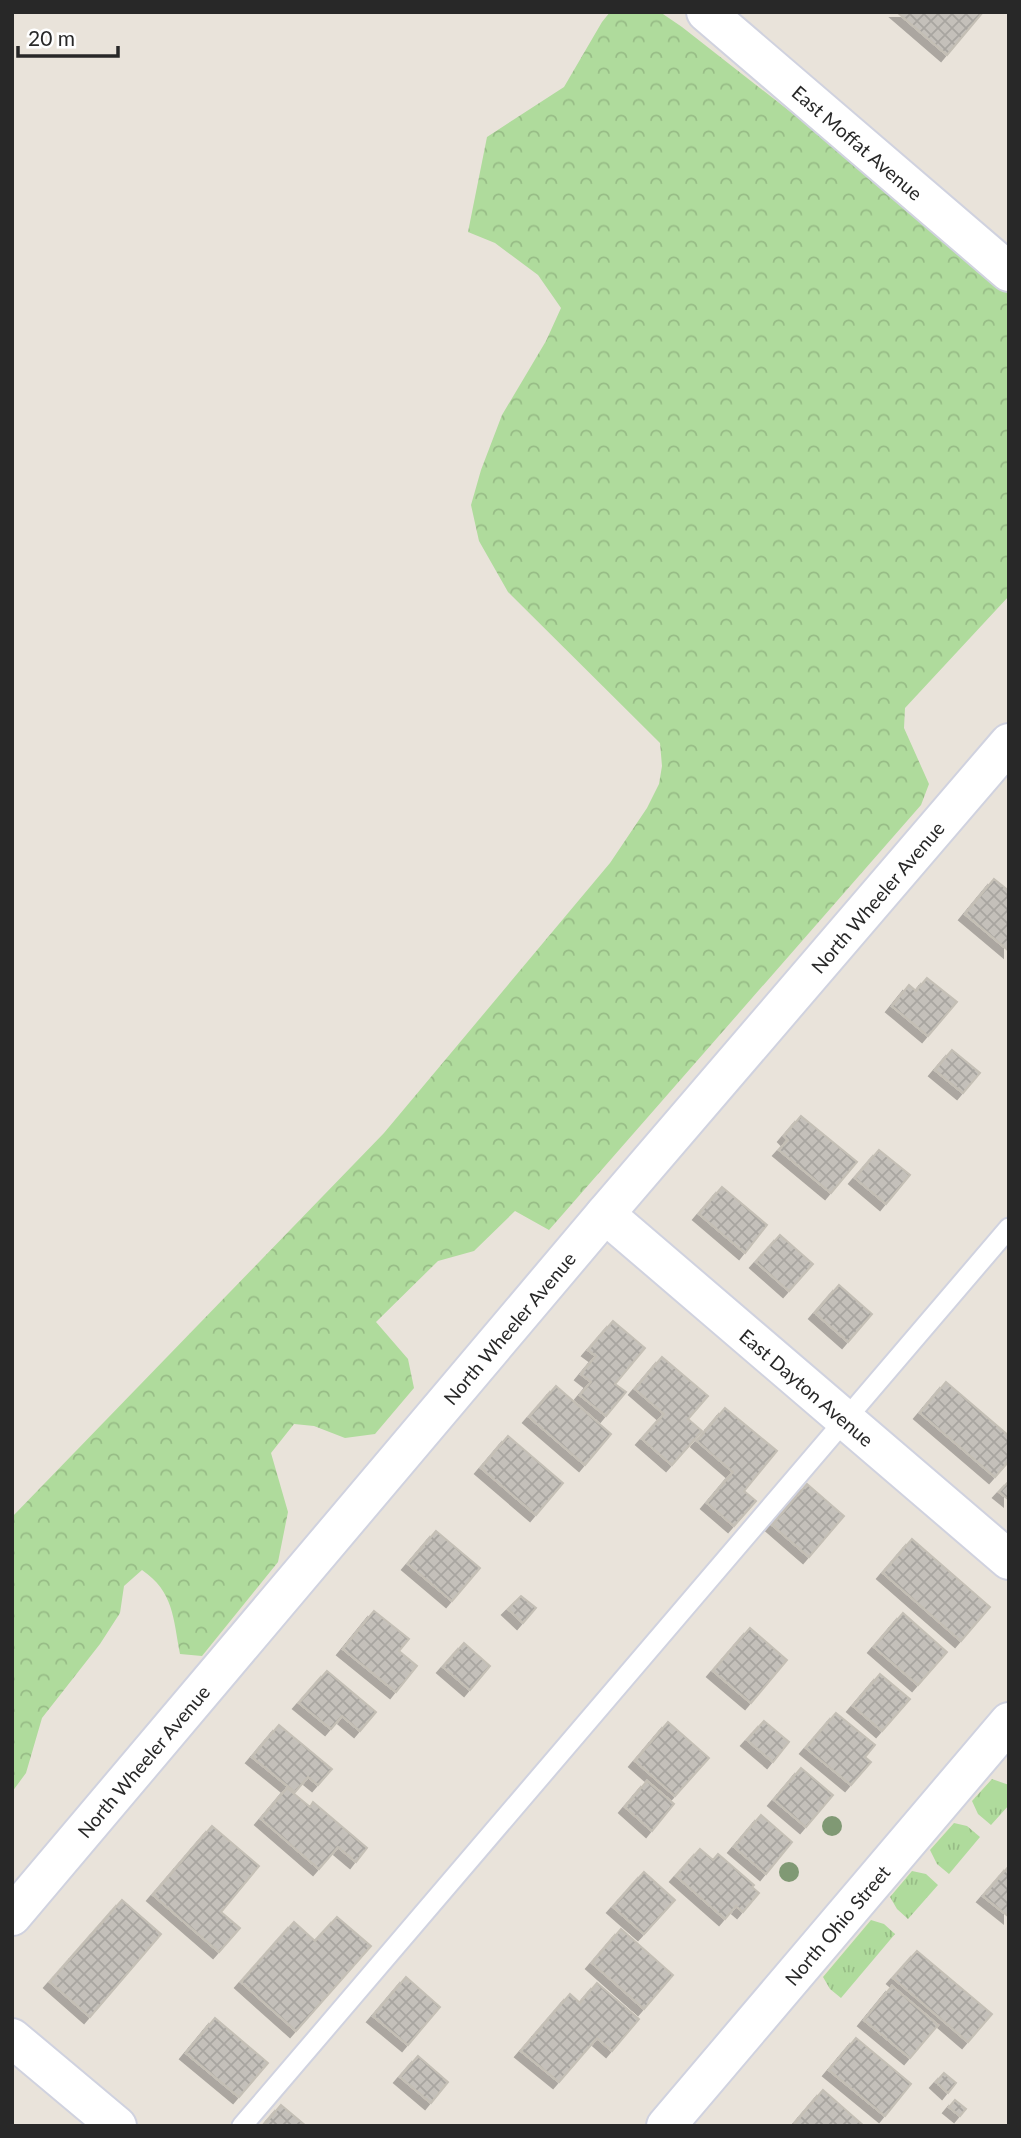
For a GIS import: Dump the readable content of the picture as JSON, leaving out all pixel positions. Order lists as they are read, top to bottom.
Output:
{
  "streets": {
    "street": [
      "East Moffat Avenue",
      "North Wheeler Avenue",
      "East Dayton Avenue",
      "North Ohio Street"
    ]
  },
  "crossings": [
    ["North Wheeler Avenue", "East Dayton Avenue"]
  ],
  "scale_bar": "20 m"
}
